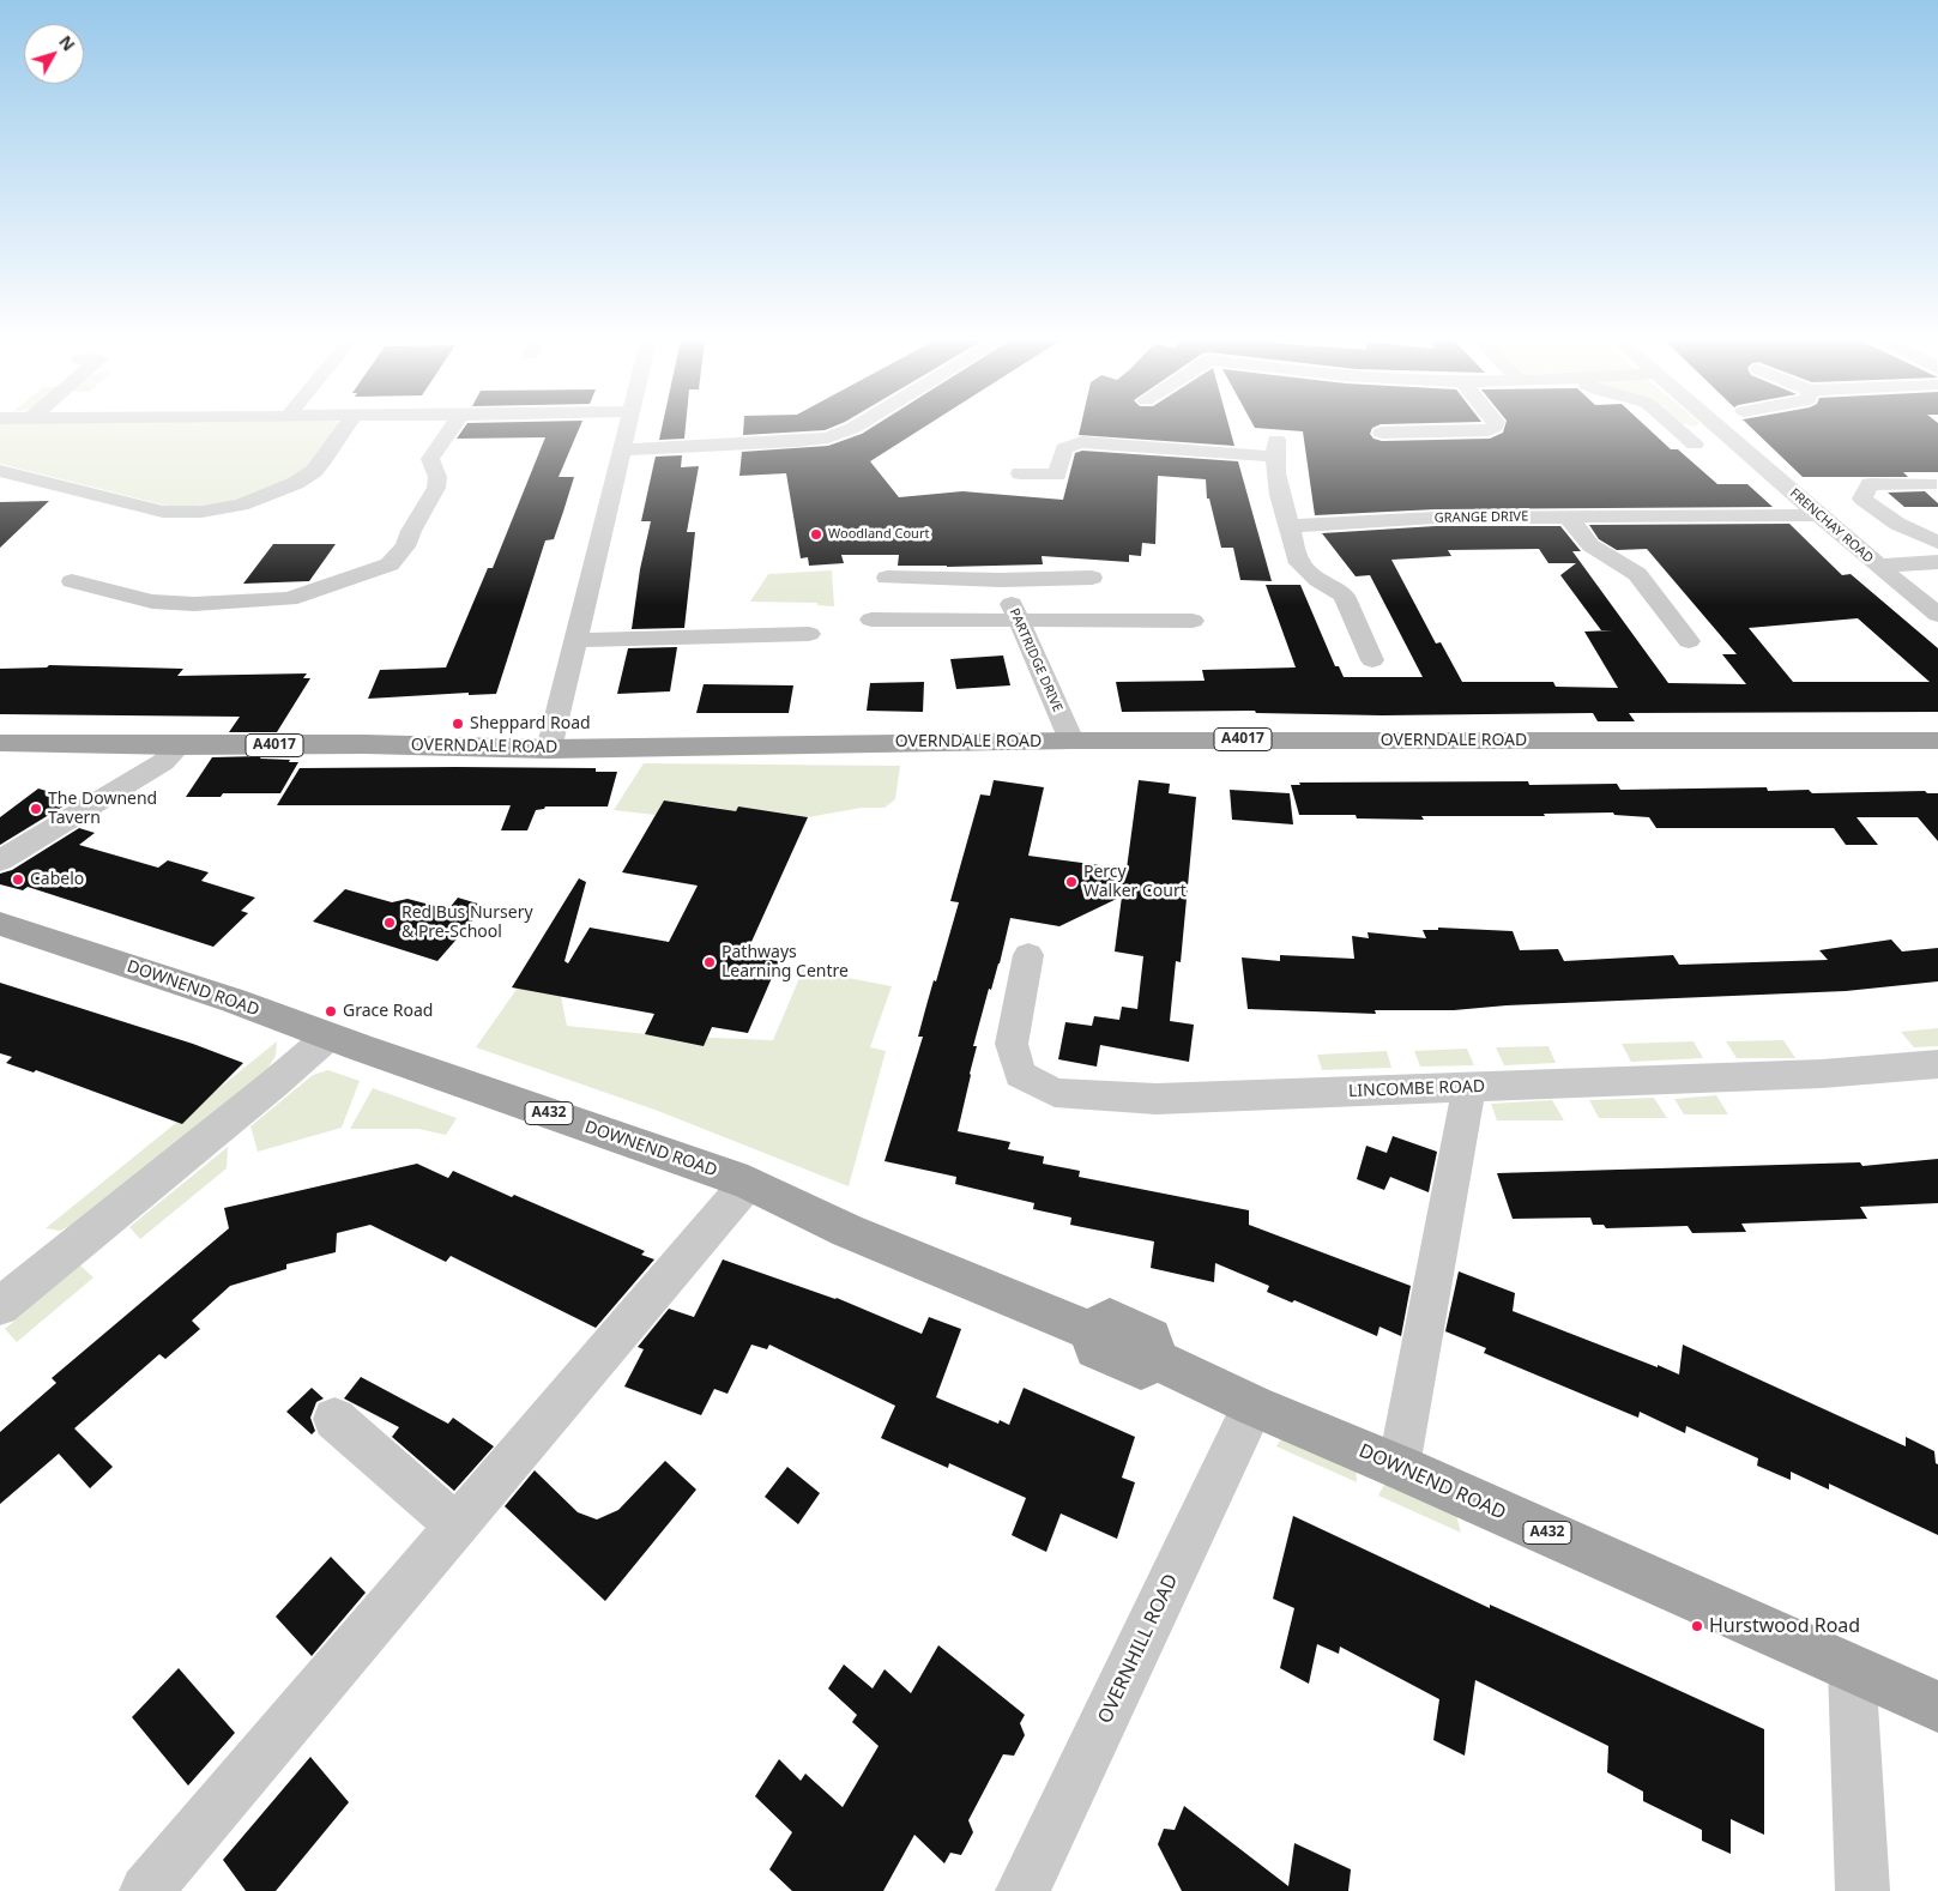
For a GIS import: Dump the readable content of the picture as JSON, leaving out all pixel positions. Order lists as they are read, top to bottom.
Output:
{
  "streets": {
    "main road": [
      "A4017",
      "OVERNDALE ROAD",
      "DOWNEND ROAD",
      "A432"
    ],
    "street": [
      "GRANGE DRIVE",
      "FRENCHAY ROAD",
      "PARTRIDGE DRIVE",
      "LINCOMBE ROAD",
      "OVERNHILL ROAD"
    ]
  },
  "crossings": [
    ["GRANGE DRIVE", "FRENCHAY ROAD"],
    ["PARTRIDGE DRIVE", "OVERNDALE ROAD"],
    ["DOWNEND ROAD", "OVERNHILL ROAD"]
  ],
  "places": [
    "Woodland Court",
    "Sheppard Road",
    "The Downend Tavern",
    "Cabelo",
    "Percy Walker Court",
    "Red Bus Nursery & Pre-School",
    "Pathways Learning Centre",
    "Grace Road",
    "Hurstwood Road"
  ],
  "north": "top right"
}
